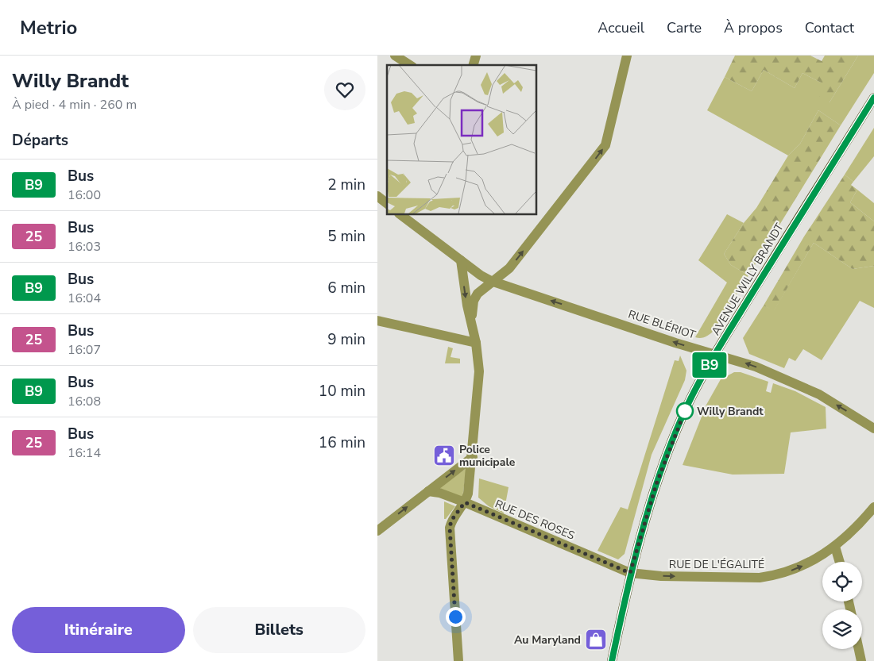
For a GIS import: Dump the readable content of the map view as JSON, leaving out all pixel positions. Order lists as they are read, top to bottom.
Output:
{
  "streets": {
    "main road": ["AVENUE WILLY BRANDT"],
    "street": ["RUE BLÉRIOT", "RUE DES ROSES", "RUE DE L'ÉGALITÉ"]
  },
  "crossings": [
    ["AVENUE WILLY BRANDT", "RUE BLÉRIOT"],
    ["AVENUE WILLY BRANDT", "RUE DES ROSES"],
    ["AVENUE WILLY BRANDT", "RUE DE L'ÉGALITÉ"],
    ["RUE DES ROSES", "RUE DE L'ÉGALITÉ"]
  ],
  "one_way": ["RUE BLÉRIOT", "RUE DE L'ÉGALITÉ"],
  "places": {
    "other": ["Willy Brandt"],
    "public building": ["Police municipale"],
    "shop": ["Au Maryland"]
  },
  "lines": ["bus line B9"],
  "page": {
    "header": "Metrio",
    "nav": [
      "Accueil",
      "Carte",
      "À propos",
      "Contact"
    ],
    "heading": [
      ["Willy Brandt", "À pied · 4 min · 260 m"],
      "Départs"
    ],
    "on_map": "B9",
    "list": [
      {
        "mark": "B9",
        "name": "Bus",
        "note": "16:00",
        "value": "2 min"
      },
      {
        "mark": "25",
        "name": "Bus",
        "note": "16:03",
        "value": "5 min"
      },
      {
        "mark": "B9",
        "name": "Bus",
        "note": "16:04",
        "value": "6 min"
      },
      {
        "mark": "25",
        "name": "Bus",
        "note": "16:07",
        "value": "9 min"
      },
      {
        "mark": "B9",
        "name": "Bus",
        "note": "16:08",
        "value": "10 min"
      },
      {
        "mark": "25",
        "name": "Bus",
        "note": "16:14",
        "value": "16 min"
      }
    ],
    "buttons": ["Itinéraire", "Billets"]
  }
}
